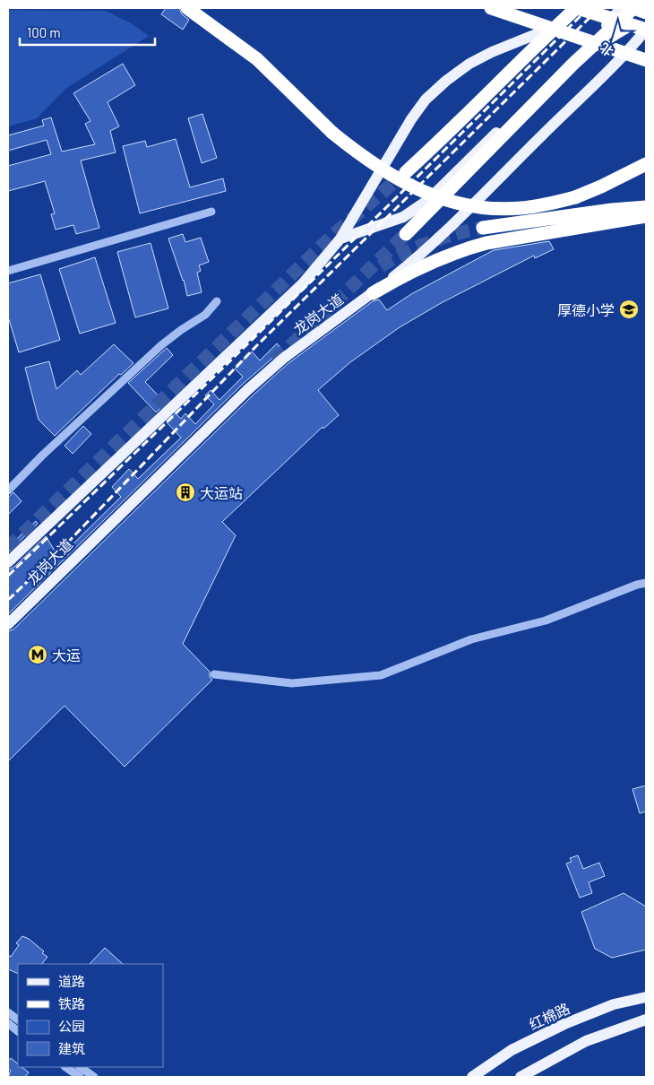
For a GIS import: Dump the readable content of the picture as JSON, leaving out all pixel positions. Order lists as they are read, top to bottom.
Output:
{
  "streets": {
    "highway": ["龙岗大道"],
    "main road": ["红棉路"]
  },
  "places": {
    "school or university": ["厚德小学"],
    "building": ["大运站"],
    "metro station": ["大运"]
  },
  "legend": [
    "道路",
    "铁路",
    "公园",
    "建筑"
  ],
  "scale_bar": "100 m",
  "north": "bottom left"
}
